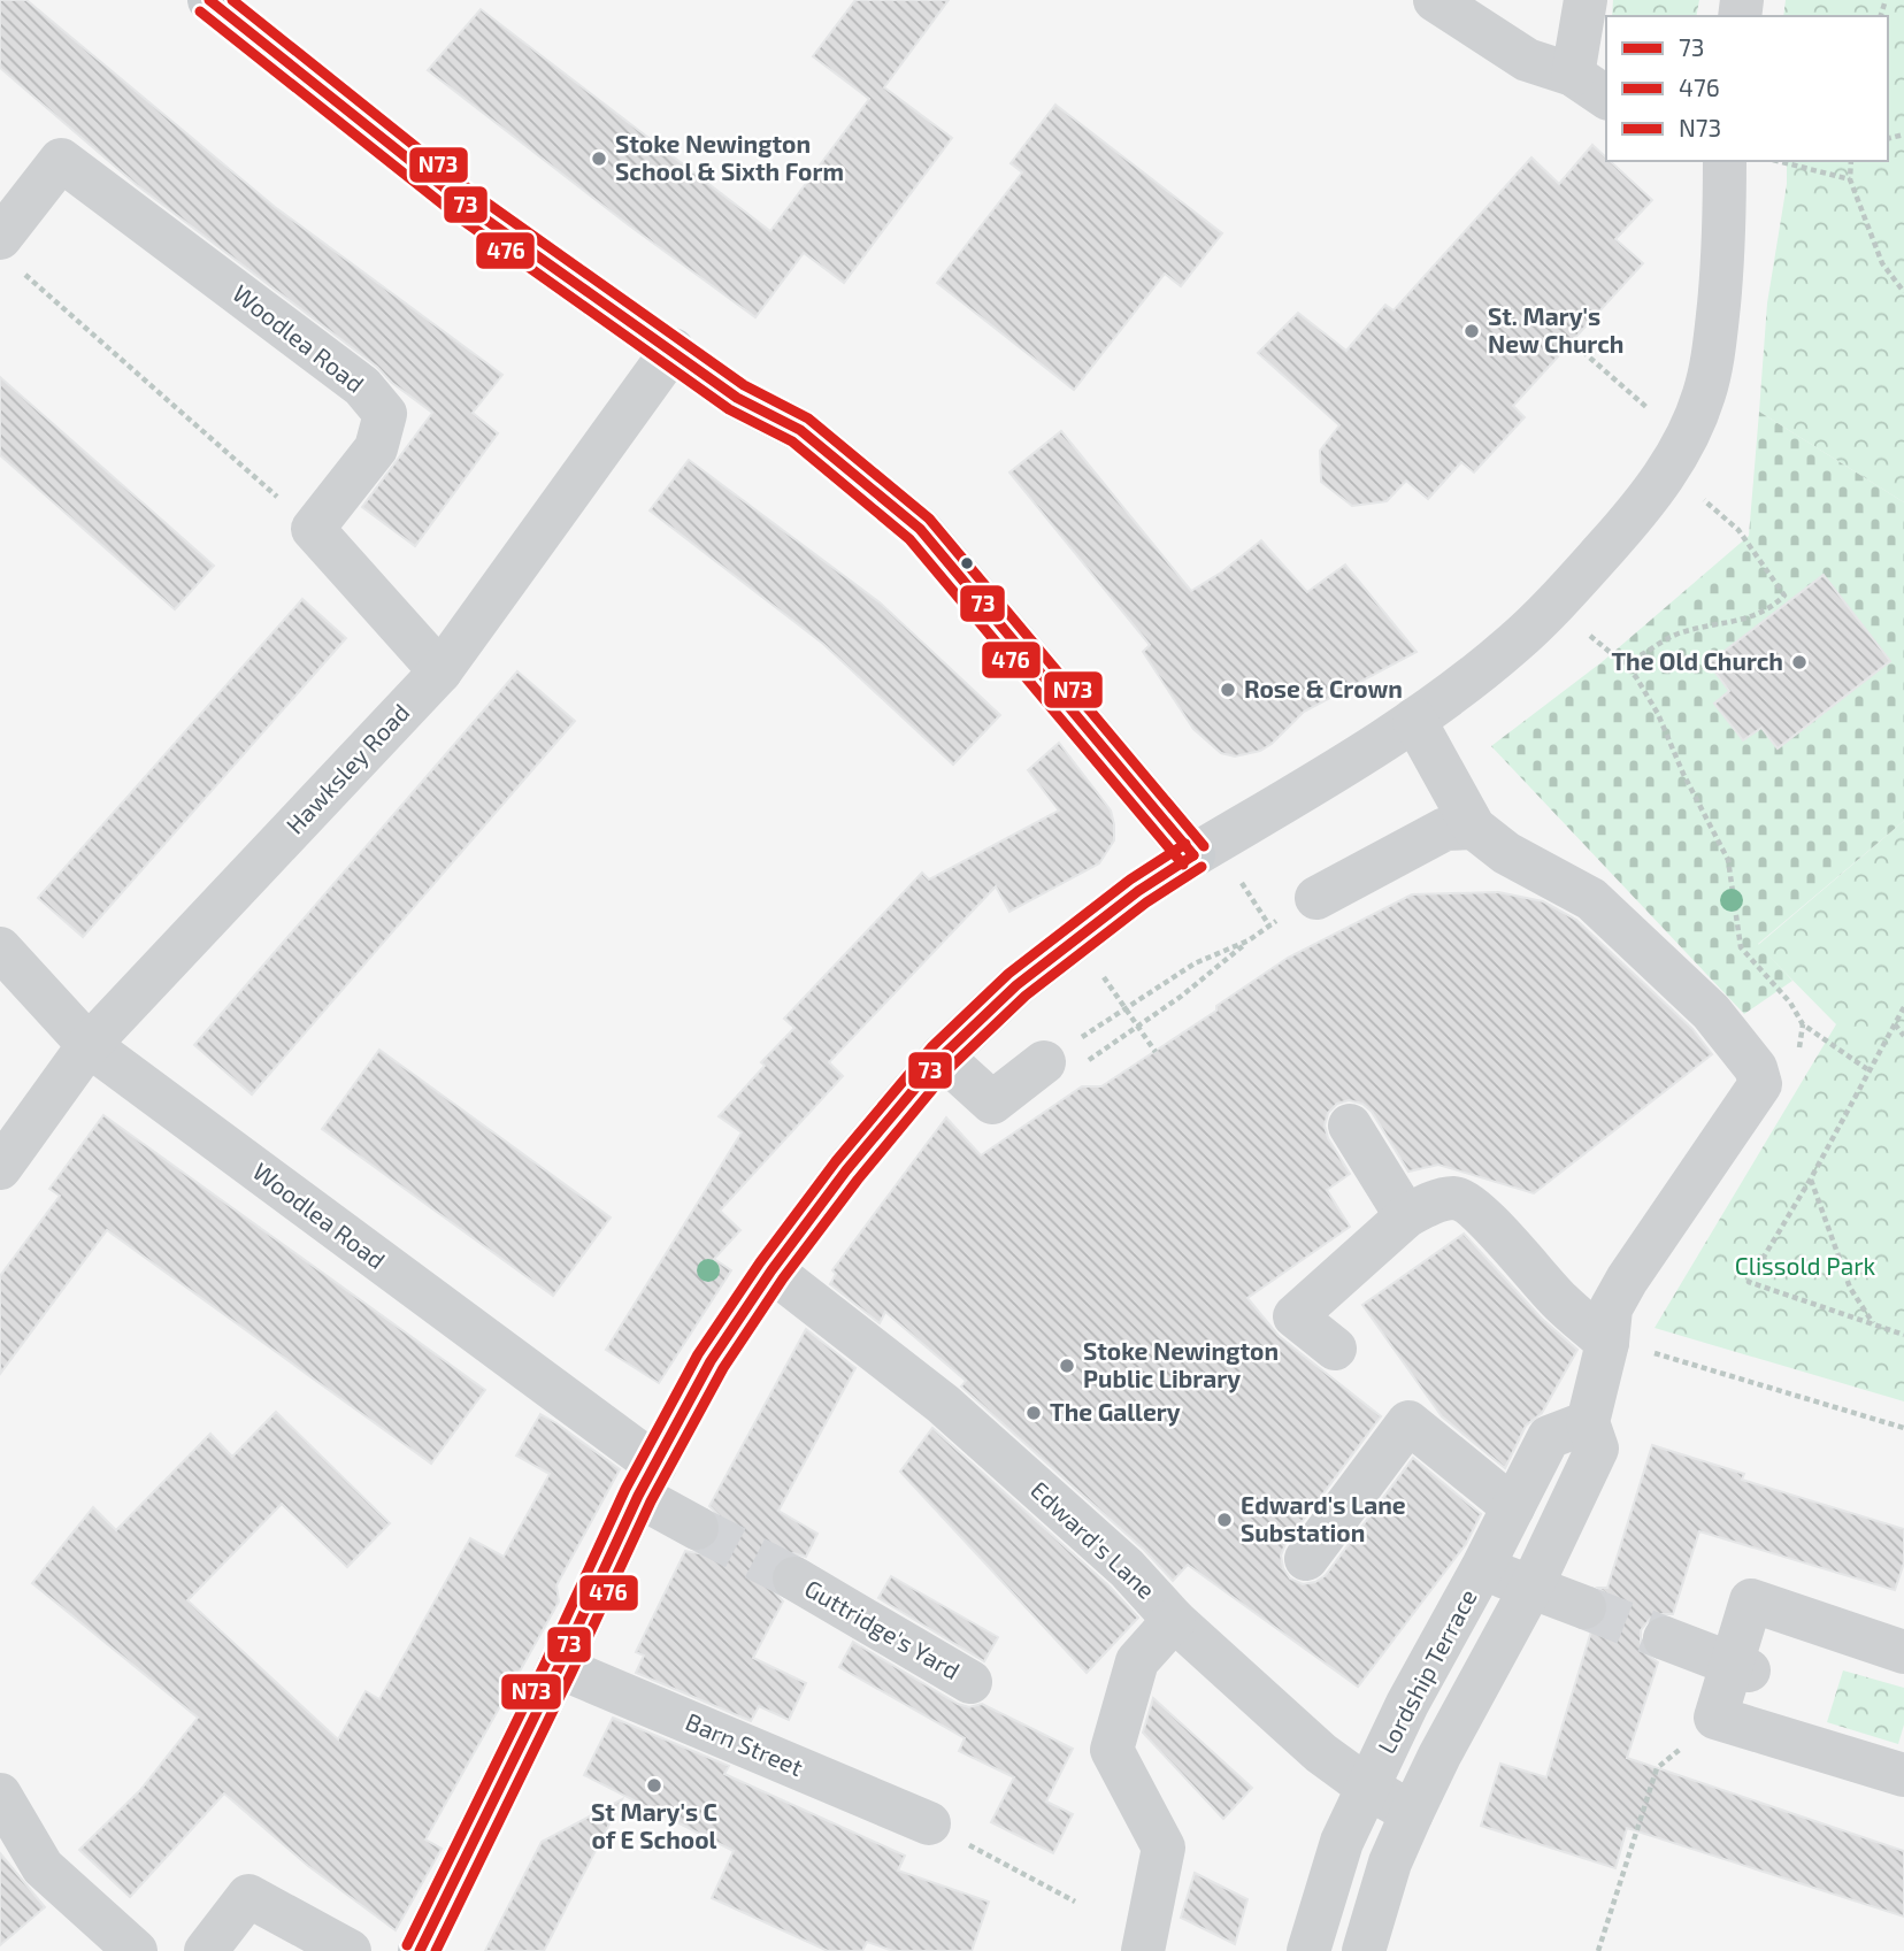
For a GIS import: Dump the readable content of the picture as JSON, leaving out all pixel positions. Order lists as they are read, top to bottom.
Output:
{
  "streets": {
    "street": [
      "Woodlea Road",
      "Hawksley Road",
      "Edward's Lane",
      "Guttridge's Yard",
      "Lordship Terrace",
      "Barn Street"
    ]
  },
  "crossings": [
    ["Woodlea Road", "Hawksley Road"],
    ["Edward's Lane", "Lordship Terrace"]
  ],
  "parks": ["Clissold Park"],
  "places": [
    "Stoke Newington School & Sixth Form",
    "St. Mary's New Church",
    "The Old Church",
    "Rose & Crown",
    "Stoke Newington Public Library",
    "The Gallery",
    "Edward's Lane Substation",
    "St Mary's C of E School"
  ],
  "lines": ["transit line 73", "transit line N73", "transit line 476"],
  "legend": ["73", "476", "N73"]
}
